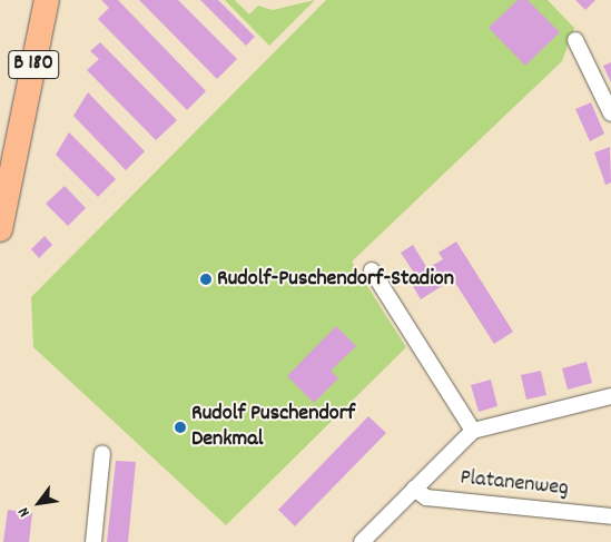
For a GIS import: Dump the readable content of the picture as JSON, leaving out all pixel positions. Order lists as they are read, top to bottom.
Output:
{
  "streets": {
    "main road": ["B 180"],
    "street": ["Platanenweg"]
  },
  "places": ["Rudolf-Puschendorf-Stadion", "Rudolf Puschendorf Denkmal"],
  "north": "bottom left"
}
